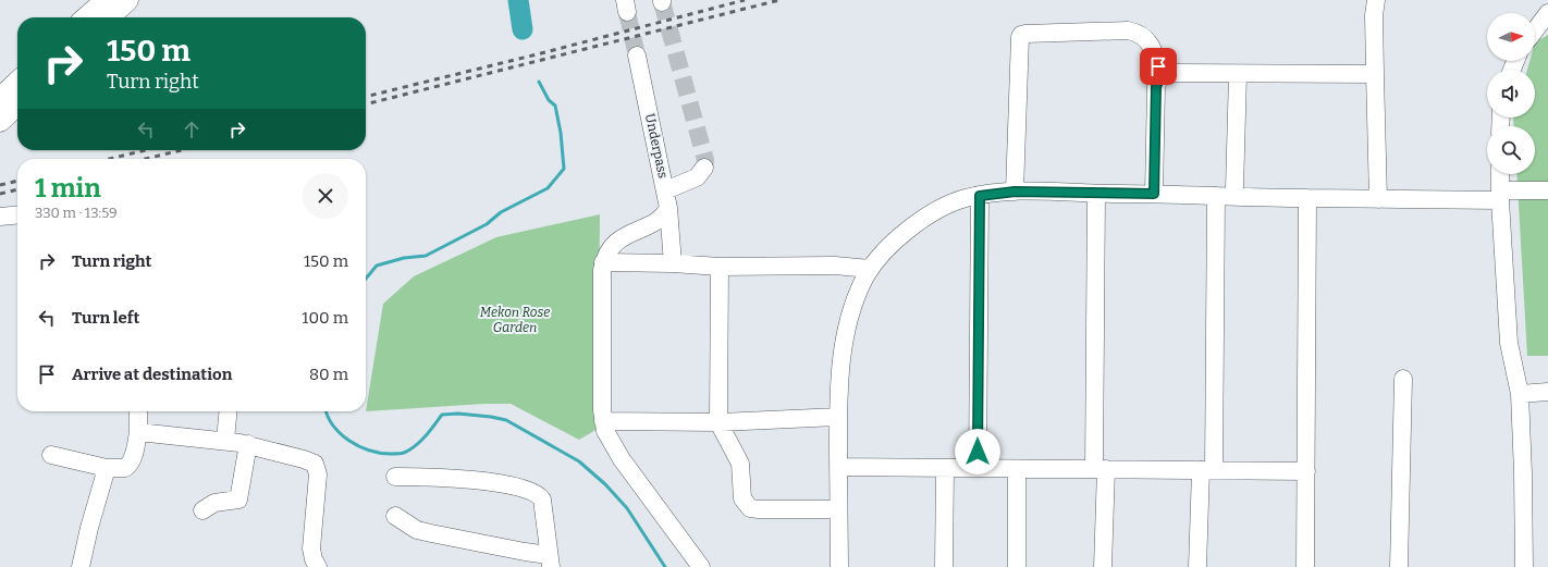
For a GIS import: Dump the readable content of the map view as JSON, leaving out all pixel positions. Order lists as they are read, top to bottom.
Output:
{
  "streets": {
    "street": ["Underpass"]
  },
  "parks": ["Mekon Rose Garden"],
  "north": "right",
  "page": {
    "turn": ["150 m", "Turn right"],
    "heading": ["1 min", "330 m · 13:59"],
    "list": [
      {
        "name": "Turn right",
        "value": "150 m"
      },
      {
        "name": "Turn left",
        "value": "100 m"
      },
      {
        "name": "Arrive at destination",
        "value": "80 m"
      }
    ]
  }
}
